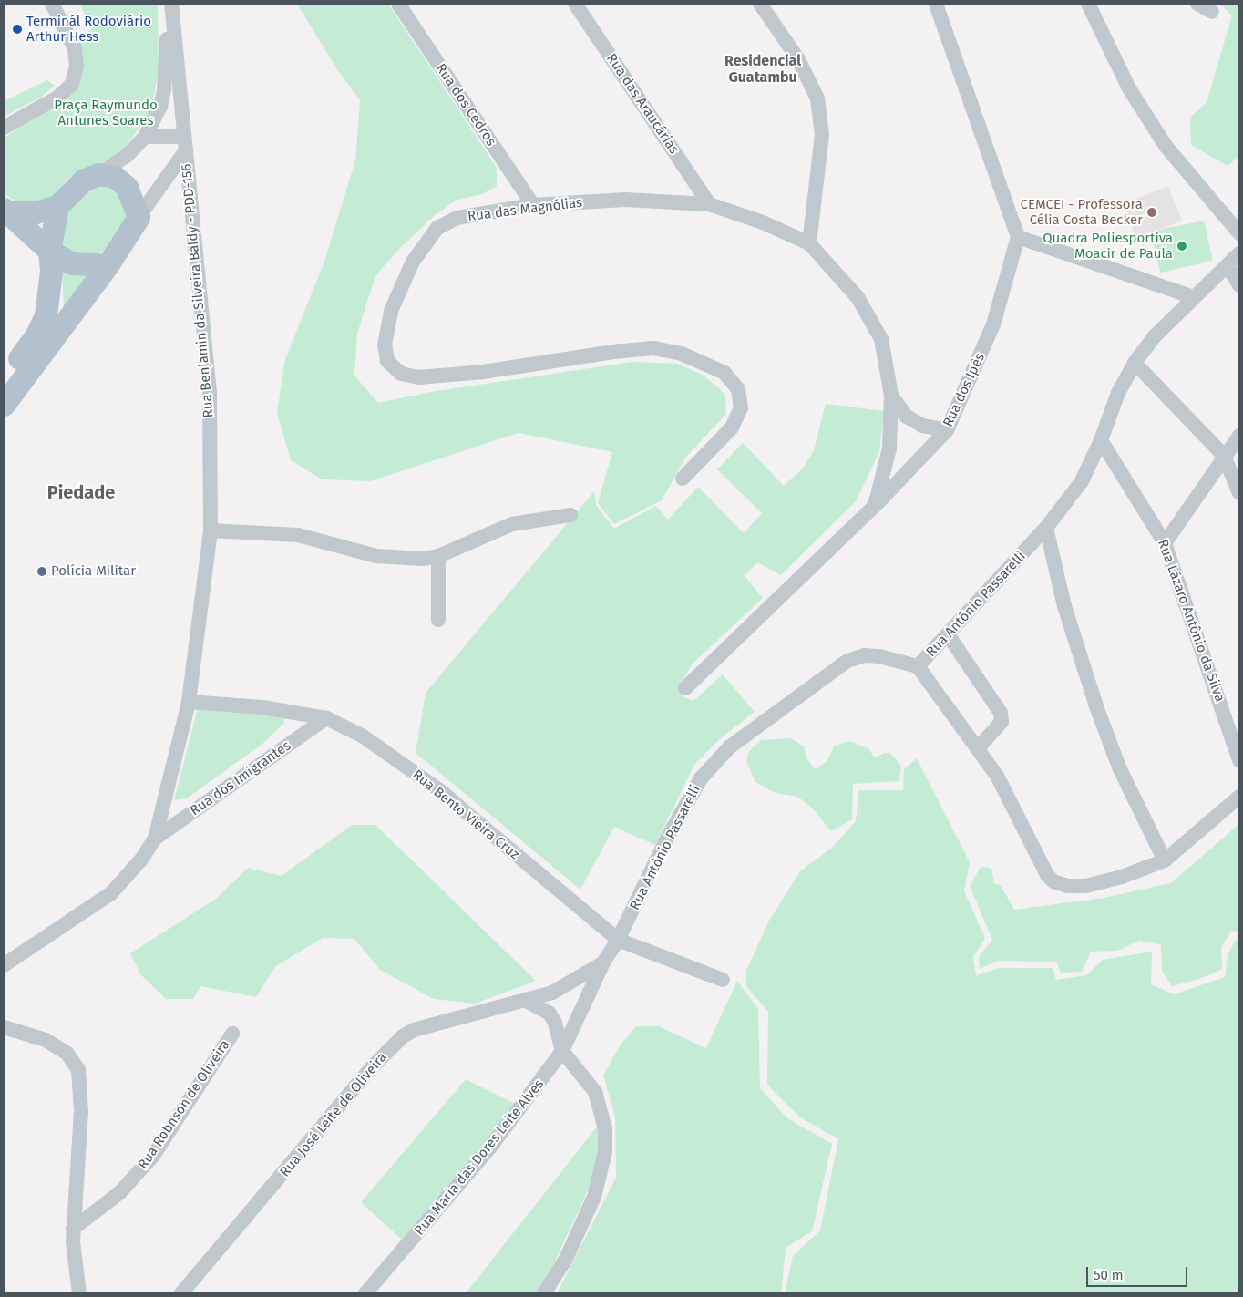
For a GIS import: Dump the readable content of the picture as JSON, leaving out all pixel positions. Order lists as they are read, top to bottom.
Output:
{
  "streets": {
    "street": [
      "Rua das Araucárias",
      "Rua dos Cedros",
      "Rua das Magnólias",
      "Rua Benjamin da Silveira Baldy - PDD-156",
      "Rua dos Ipês",
      "Rua Antônio Passarelli",
      "Rua Lázaro Antônio da Silva",
      "Rua dos Imigrantes",
      "Rua Bento Vieira Cruz",
      "Rua Robnson de Oliveira",
      "Rua José Leite de Oliveira",
      "Rua Maria das Dores Leite Alves"
    ]
  },
  "crossings": [
    ["Rua das Araucárias", "Rua das Magnólias"],
    ["Rua dos Cedros", "Rua das Magnólias"],
    ["Rua das Magnólias", "Rua dos Ipês"],
    ["Rua Benjamin da Silveira Baldy - PDD-156", "Rua dos Imigrantes"],
    ["Rua Benjamin da Silveira Baldy - PDD-156", "Rua Bento Vieira Cruz"],
    ["Rua Antônio Passarelli", "Rua Lázaro Antônio da Silva"],
    ["Rua Antônio Passarelli", "Rua Bento Vieira Cruz"],
    ["Rua Antônio Passarelli", "Rua Maria das Dores Leite Alves"],
    ["Rua dos Imigrantes", "Rua Bento Vieira Cruz"],
    ["Rua Bento Vieira Cruz", "Rua Maria das Dores Leite Alves"],
    ["Rua José Leite de Oliveira", "Rua Maria das Dores Leite Alves"]
  ],
  "districts": ["Residencial Guatambu", "Piedade"],
  "parks": ["Praça Raymundo Antunes Soares"],
  "places": [
    "Terminál Rodoviário Arthur Hess",
    "CEMCEI - Professora Célia Costa Becker",
    "Quadra Poliesportiva Moacir de Paula",
    "Polícia Militar"
  ],
  "scale_bar": "50 m"
}
